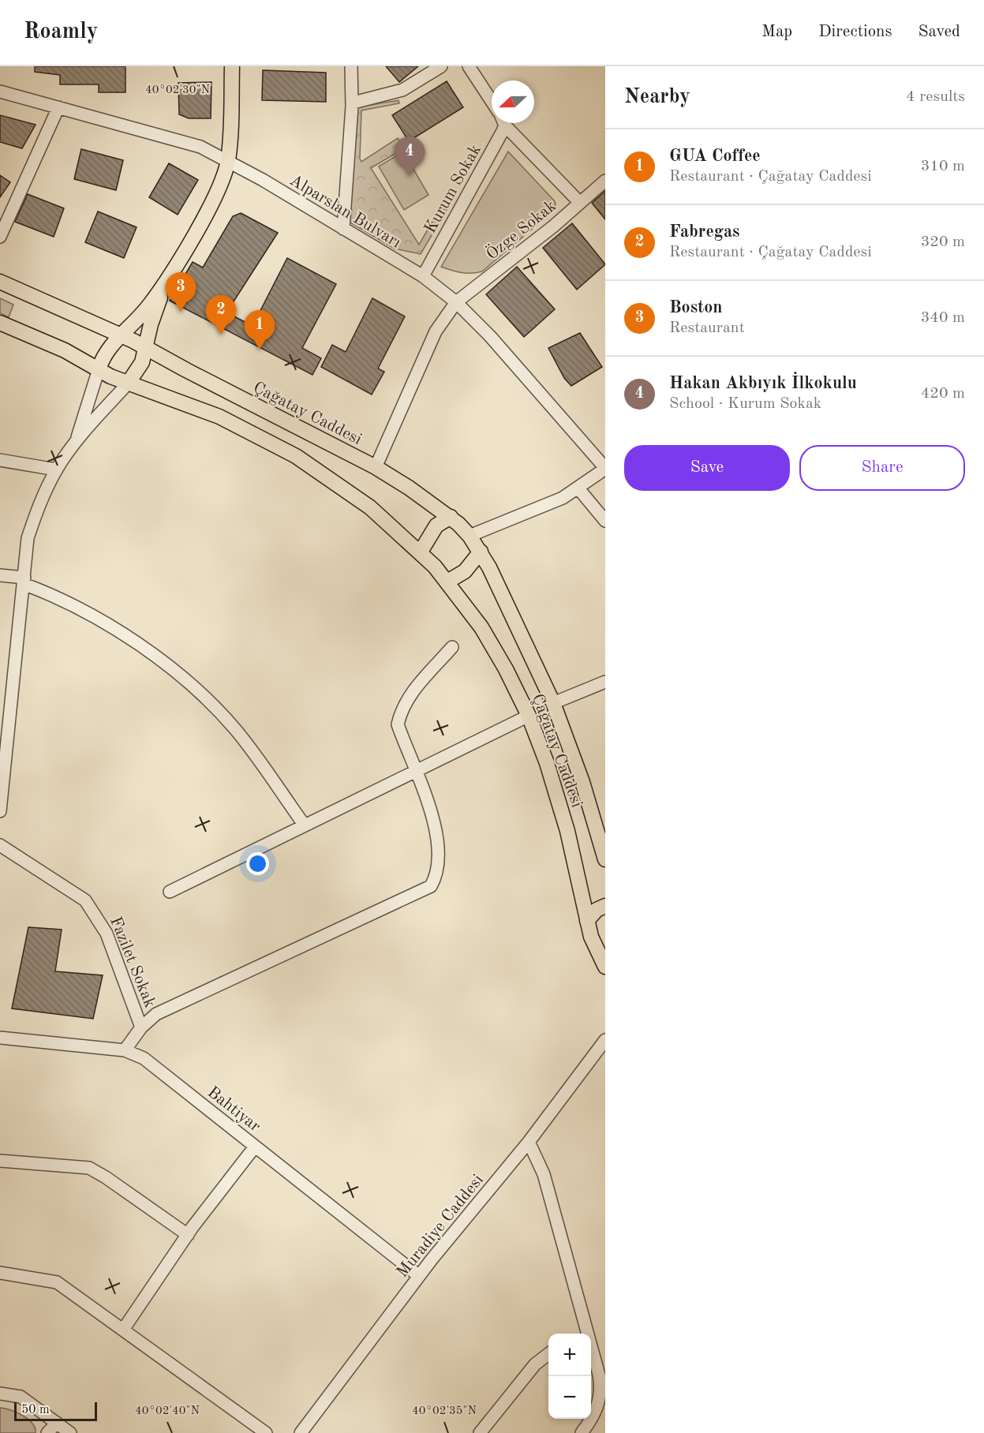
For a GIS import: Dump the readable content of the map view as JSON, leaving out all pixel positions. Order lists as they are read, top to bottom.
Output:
{
  "streets": {
    "main road": ["Çağatay Caddesi"],
    "street": [
      "Kurum Sokak",
      "Alparslan Bulvarı",
      "Özge Sokak",
      "Fazilet Sokak",
      "Bahtiyar",
      "Muradiye Caddesi"
    ]
  },
  "crossings": [
    ["Kurum Sokak", "Alparslan Bulvarı"],
    ["Alparslan Bulvarı", "Özge Sokak"],
    ["Özge Sokak", "Çağatay Caddesi"],
    ["Bahtiyar", "Muradiye Caddesi"]
  ],
  "scale_bar": "50 m",
  "north": "left",
  "page": {
    "header": "Roamly",
    "nav": ["Map", "Directions", "Saved"],
    "heading": ["Nearby", "4 results"],
    "list": [
      {
        "mark": "1",
        "name": "GUA Coffee",
        "note": "Restaurant · Çağatay Caddesi",
        "value": "310 m"
      },
      {
        "mark": "2",
        "name": "Fabregas",
        "note": "Restaurant · Çağatay Caddesi",
        "value": "320 m"
      },
      {
        "mark": "3",
        "name": "Boston",
        "note": "Restaurant",
        "value": "340 m"
      },
      {
        "mark": "4",
        "name": "Hakan Akbıyık İlkokulu",
        "note": "School · Kurum Sokak",
        "value": "420 m"
      }
    ],
    "pins": [
      "4",
      "3",
      "2",
      "1"
    ],
    "buttons": ["Save", "Share"],
    "map_buttons": ["+", "−"],
    "scale": "50 m"
  },
  "coordinates": ["40°02'30\"N", "40°02'40\"N", "40°02'35\"N"]
}
